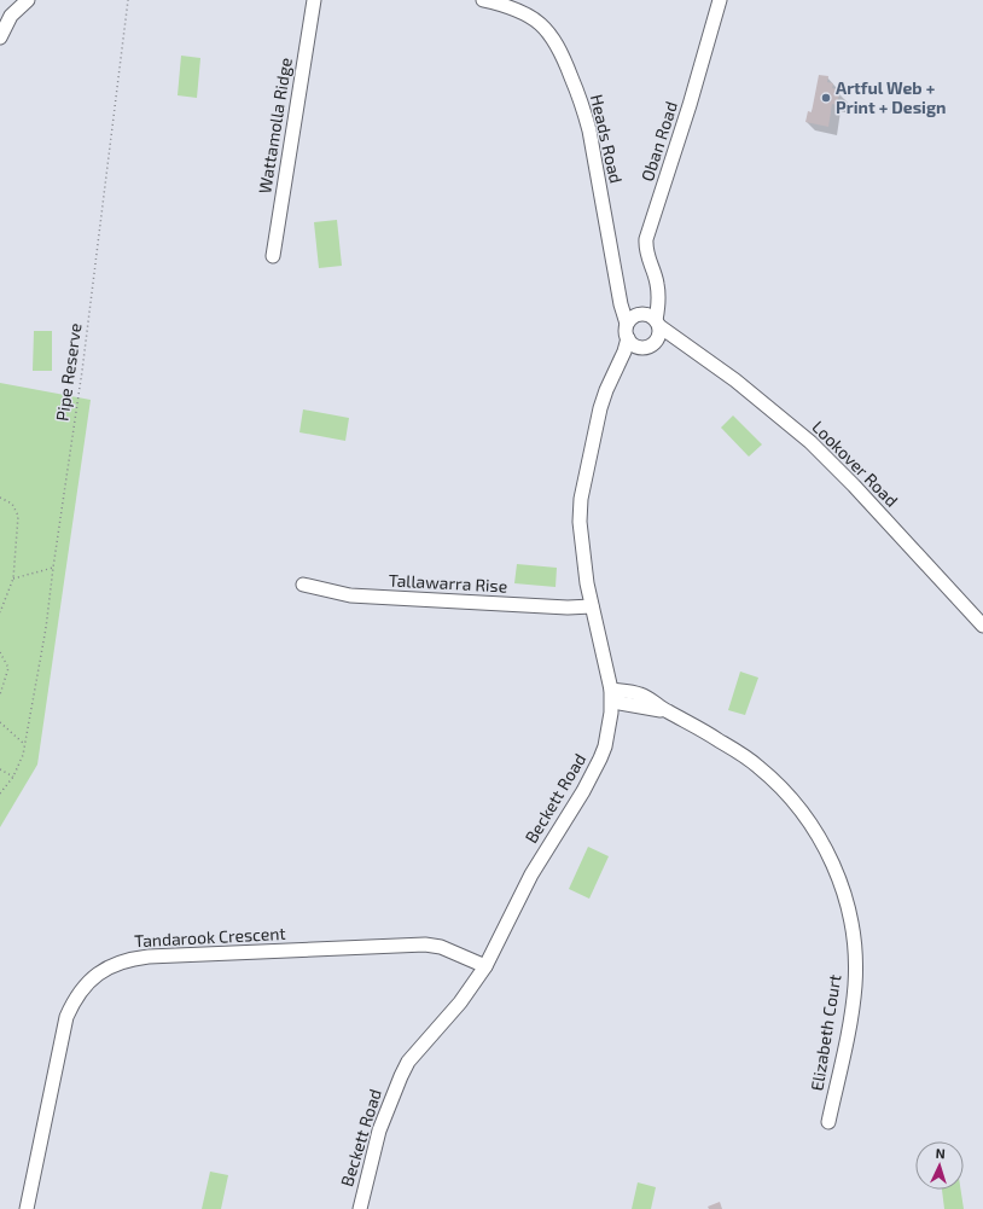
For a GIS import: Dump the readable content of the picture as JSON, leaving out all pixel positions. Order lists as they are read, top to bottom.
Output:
{
  "streets": {
    "street": [
      "Wattamolla Ridge",
      "Heads Road",
      "Oban Road",
      "Lookover Road",
      "Tallawarra Rise",
      "Beckett Road",
      "Tandarook Crescent",
      "Elizabeth Court"
    ],
    "path": ["Pipe Reserve"]
  },
  "crossings": [
    ["Heads Road", "Oban Road"],
    ["Heads Road", "Lookover Road"],
    ["Heads Road", "Beckett Road"],
    ["Oban Road", "Lookover Road"],
    ["Oban Road", "Beckett Road"],
    ["Lookover Road", "Beckett Road"],
    ["Tallawarra Rise", "Beckett Road"],
    ["Beckett Road", "Tandarook Crescent"],
    ["Beckett Road", "Elizabeth Court"]
  ],
  "places": ["Artful Web + Print + Design"],
  "north": "top"
}
